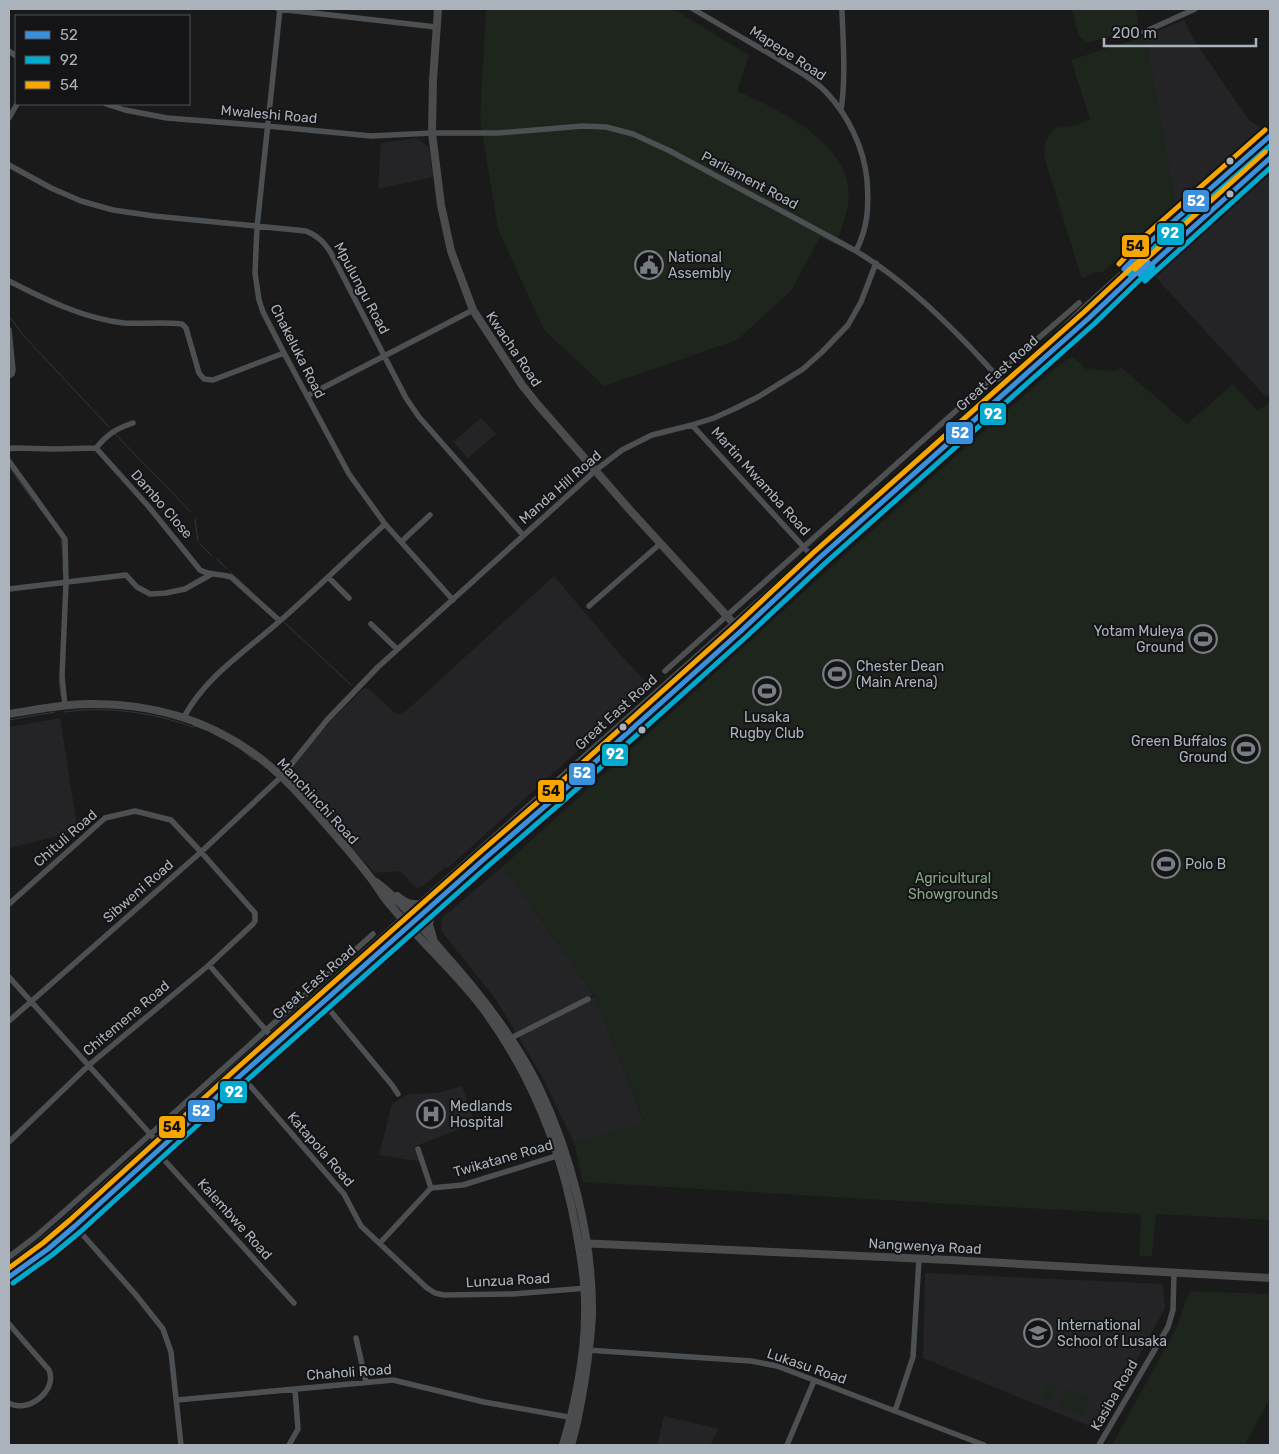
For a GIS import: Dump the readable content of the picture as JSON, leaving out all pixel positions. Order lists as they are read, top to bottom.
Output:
{
  "streets": {
    "main road": [
      "Kwacha Road",
      "Great East Road",
      "Manchinchi Road",
      "Nangwenya Road"
    ],
    "street": [
      "Mapepe Road",
      "Mwaleshi Road",
      "Parliament Road",
      "Mpulungu Road",
      "Chakeluka Road",
      "Martin Mwamba Road",
      "Manda Hill Road",
      "Dambo Close",
      "Chituli Road",
      "Sibweni Road",
      "Chitemene Road",
      "Katapola Road",
      "Twikatane Road",
      "Kalembwe Road",
      "Lunzua Road",
      "Lukasu Road",
      "Chaholi Road",
      "Kasiba Road"
    ]
  },
  "crossings": [
    ["Mapepe Road", "Parliament Road"],
    ["Mwaleshi Road", "Parliament Road"],
    ["Mwaleshi Road", "Kwacha Road"],
    ["Mwaleshi Road", "Chakeluka Road"],
    ["Parliament Road", "Kwacha Road"],
    ["Parliament Road", "Great East Road"],
    ["Parliament Road", "Manda Hill Road"],
    ["Mpulungu Road", "Chakeluka Road"],
    ["Mpulungu Road", "Manda Hill Road"],
    ["Kwacha Road", "Great East Road"],
    ["Kwacha Road", "Manda Hill Road"],
    ["Chakeluka Road", "Manda Hill Road"],
    ["Great East Road", "Martin Mwamba Road"],
    ["Great East Road", "Manchinchi Road"],
    ["Great East Road", "Katapola Road"],
    ["Great East Road", "Kalembwe Road"],
    ["Martin Mwamba Road", "Manda Hill Road"],
    ["Manda Hill Road", "Manchinchi Road"],
    ["Manda Hill Road", "Sibweni Road"],
    ["Manchinchi Road", "Sibweni Road"],
    ["Chituli Road", "Sibweni Road"],
    ["Chituli Road", "Chitemene Road"],
    ["Katapola Road", "Lunzua Road"],
    ["Nangwenya Road", "Kasiba Road"]
  ],
  "parks": ["Agricultural Showgrounds"],
  "places": {
    "public building": ["National Assembly"],
    "sports": [
      "Yotam Muleya Ground",
      "Chester Dean (Main Arena)",
      "Lusaka Rugby Club",
      "Green Buffalos Ground",
      "Polo B"
    ],
    "hospital": ["Medlands Hospital"],
    "school or university": ["International School of Lusaka"]
  },
  "lines": ["transit line 54", "transit line 52", "transit line 92"],
  "legend": ["52", "92", "54"],
  "scale_bar": "200 m"
}
